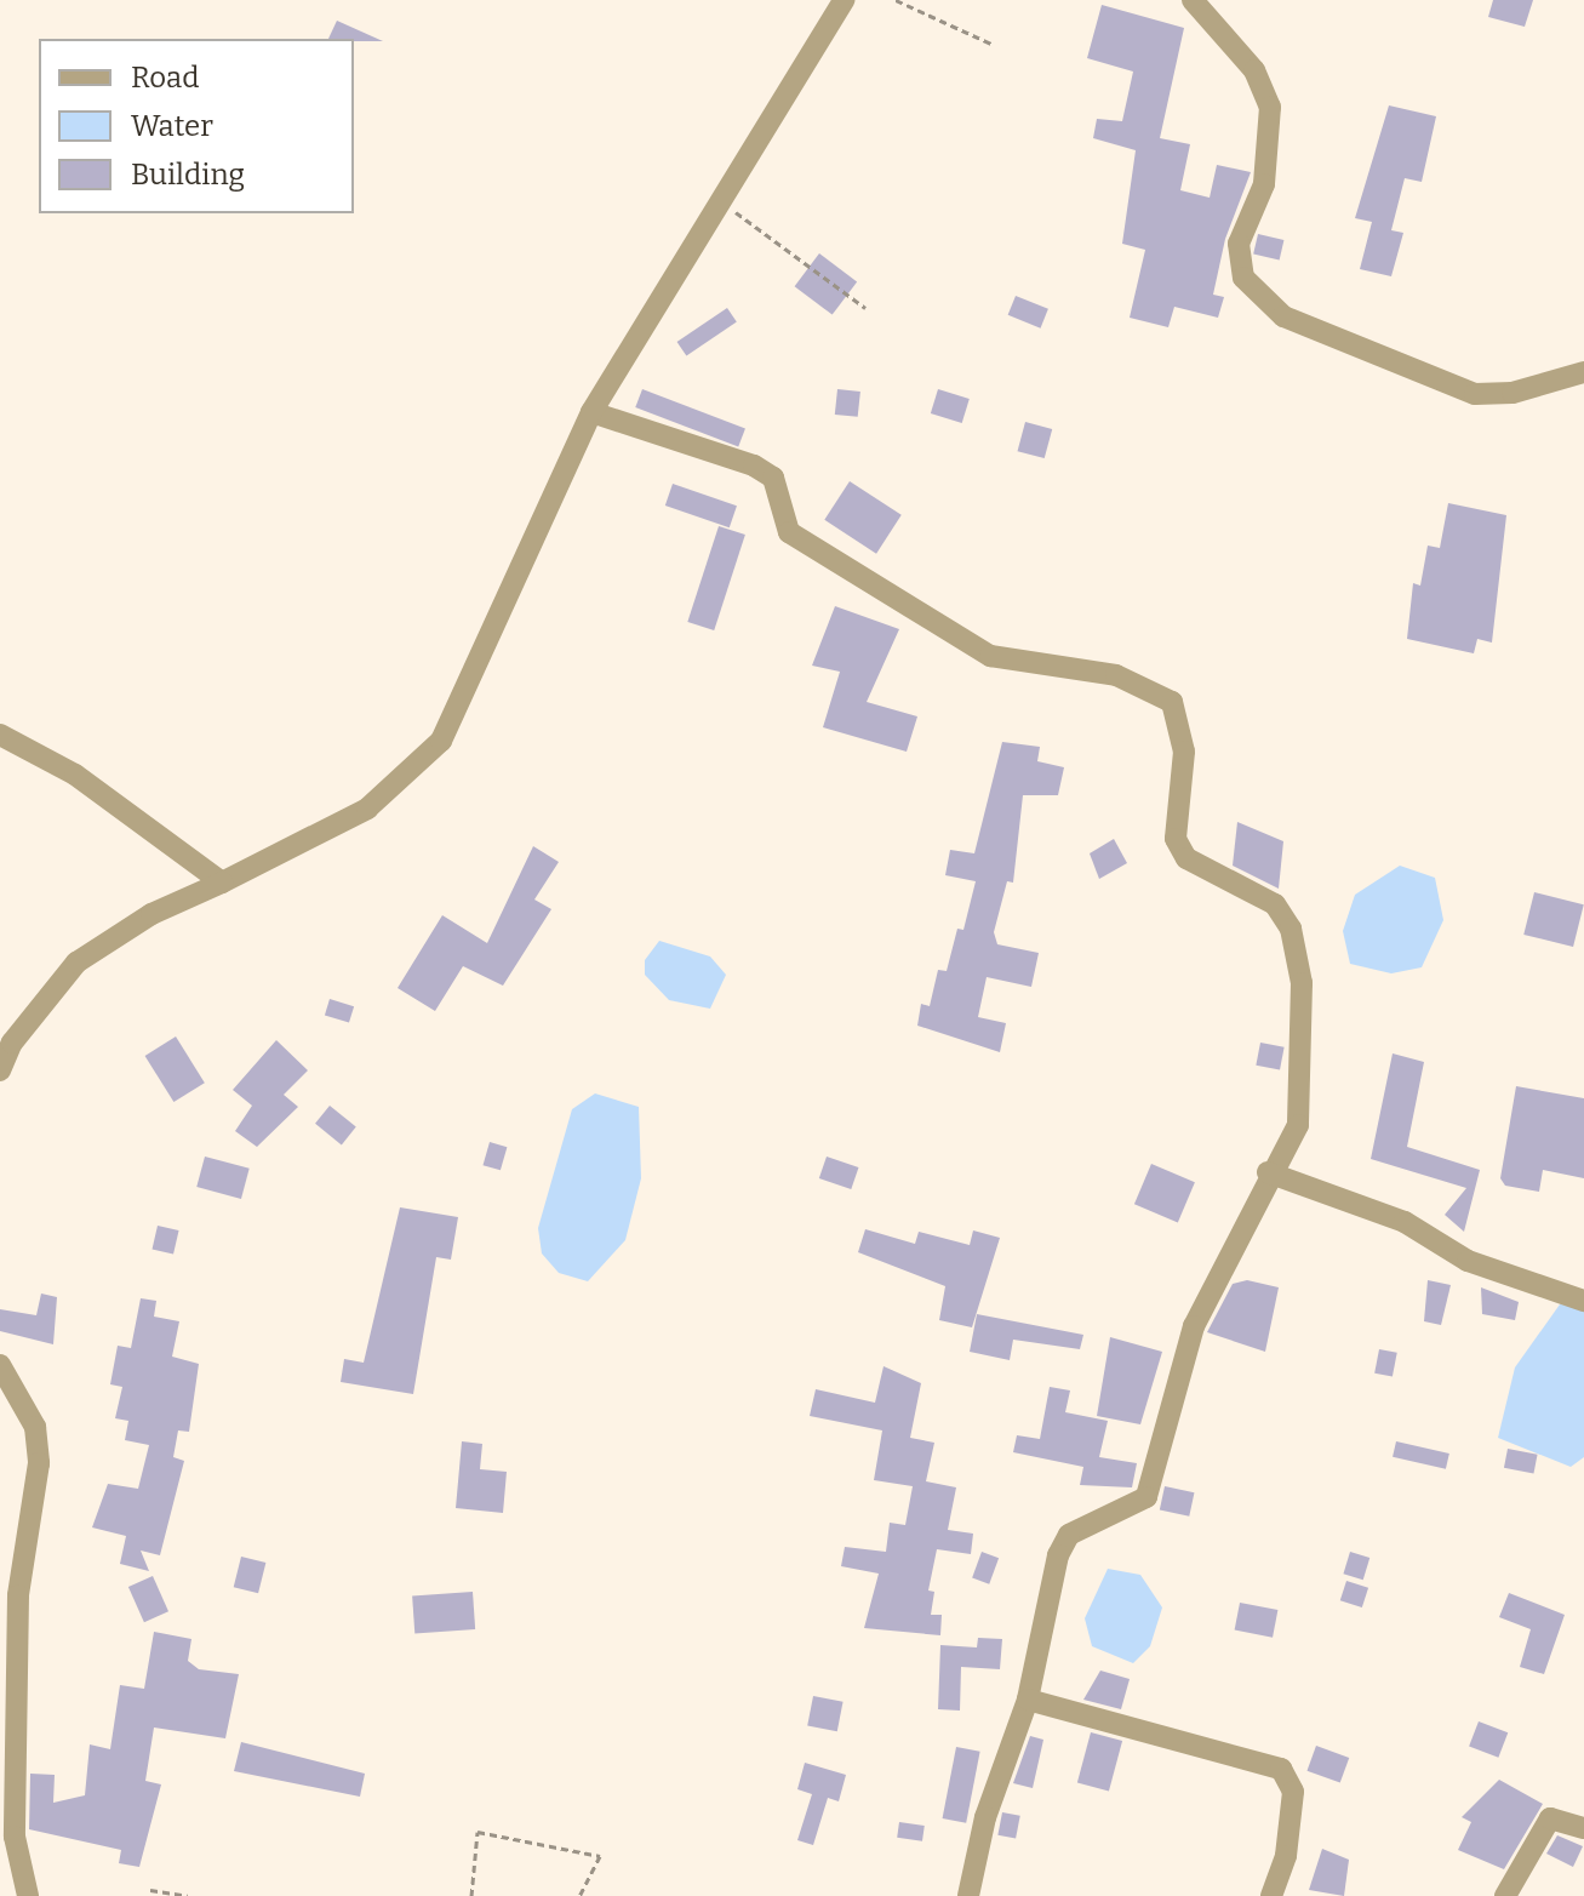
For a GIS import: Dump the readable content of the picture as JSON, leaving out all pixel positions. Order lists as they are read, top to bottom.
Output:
{
  "legend": ["Road", "Water", "Building"]
}
